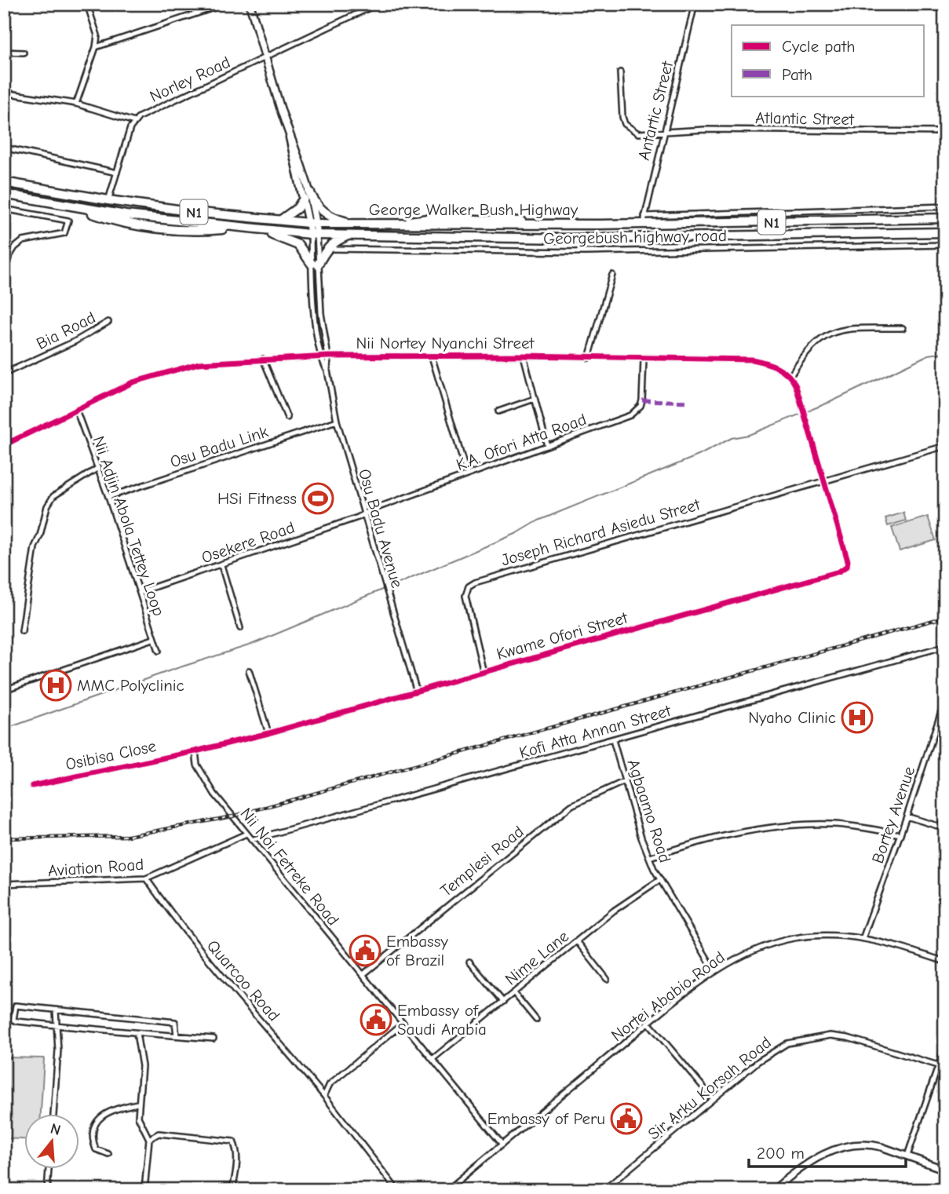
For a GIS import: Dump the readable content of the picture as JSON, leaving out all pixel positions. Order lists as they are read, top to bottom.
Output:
{
  "streets": {
    "highway": ["George Walker Bush Highway", "N1"],
    "street": [
      "Norley Road",
      "Antartic Street",
      "Atlantic Street",
      "Georgebush highway road",
      "Bia Road",
      "Nii Nortey Nyanchi Street",
      "K.A. Ofori Atta Road",
      "Osu Badu Link",
      "Nii Adjin Abola Tettey Loop",
      "Osu Badu Avenue",
      "Joseph Richard Asiedu Street",
      "Osekere Road",
      "Kwame Ofori Street",
      "Kofi Atta Annan Street",
      "Osibisa Close",
      "Agbaamo Road",
      "Bortey Avenue",
      "Templesi Road",
      "Nii Noi Fetreke Road",
      "Aviation Road",
      "Nime Lane",
      "Quarcoo Road",
      "Nortei Ababio Road",
      "Sir Arku Korsah Road"
    ]
  },
  "crossings": [
    ["Antartic Street", "Atlantic Street"],
    ["Antartic Street", "George Walker Bush Highway"],
    ["George Walker Bush Highway", "Osu Badu Avenue"],
    ["Nii Nortey Nyanchi Street", "K.A. Ofori Atta Road"],
    ["Nii Nortey Nyanchi Street", "Nii Adjin Abola Tettey Loop"],
    ["Nii Nortey Nyanchi Street", "Osu Badu Avenue"],
    ["K.A. Ofori Atta Road", "Osu Badu Avenue"],
    ["K.A. Ofori Atta Road", "Osekere Road"],
    ["Osu Badu Link", "Nii Adjin Abola Tettey Loop"],
    ["Osu Badu Link", "Osu Badu Avenue"],
    ["Nii Adjin Abola Tettey Loop", "Osekere Road"],
    ["Osu Badu Avenue", "Osekere Road"],
    ["Osu Badu Avenue", "Kwame Ofori Street"],
    ["Joseph Richard Asiedu Street", "Kwame Ofori Street"],
    ["Kwame Ofori Street", "Osibisa Close"],
    ["Kwame Ofori Street", "Nii Noi Fetreke Road"],
    ["Kofi Atta Annan Street", "Agbaamo Road"],
    ["Kofi Atta Annan Street", "Nii Noi Fetreke Road"],
    ["Osibisa Close", "Nii Noi Fetreke Road"],
    ["Agbaamo Road", "Templesi Road"],
    ["Agbaamo Road", "Nime Lane"],
    ["Agbaamo Road", "Nortei Ababio Road"],
    ["Bortey Avenue", "Nortei Ababio Road"],
    ["Templesi Road", "Nii Noi Fetreke Road"],
    ["Nii Noi Fetreke Road", "Aviation Road"],
    ["Nii Noi Fetreke Road", "Nime Lane"],
    ["Nii Noi Fetreke Road", "Nortei Ababio Road"],
    ["Aviation Road", "Quarcoo Road"]
  ],
  "places": {
    "sports": ["HSi Fitness"],
    "hospital": ["MMC Polyclinic", "Nyaho Clinic"],
    "public building": ["Embassy of Brazil", "Embassy of Saudi Arabia", "Embassy of Peru"]
  },
  "legend": ["Cycle path", "Path"],
  "scale_bar": "200 m",
  "north": "top"
}
